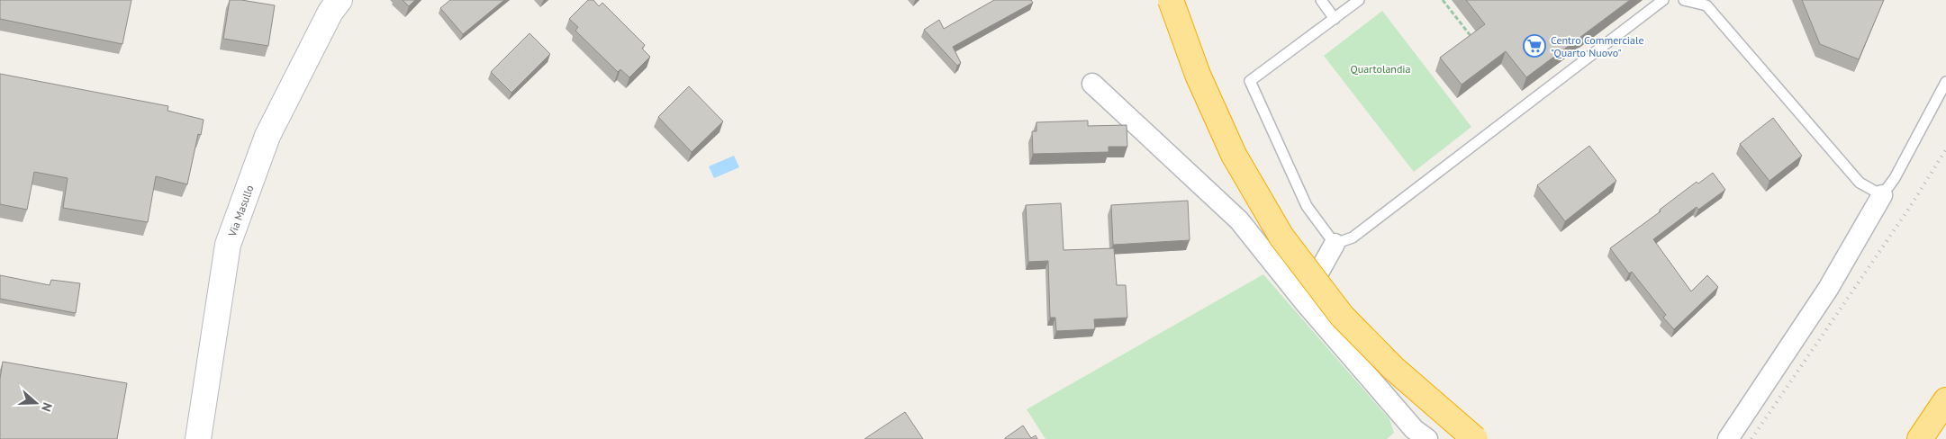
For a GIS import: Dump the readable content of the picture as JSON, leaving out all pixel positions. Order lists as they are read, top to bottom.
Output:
{
  "streets": {
    "main road": ["Via Masullo"]
  },
  "parks": ["Quartolandia"],
  "places": {
    "supermarket": ["Centro Commerciale \"Quarto Nuovo\""]
  },
  "north": "right"
}
